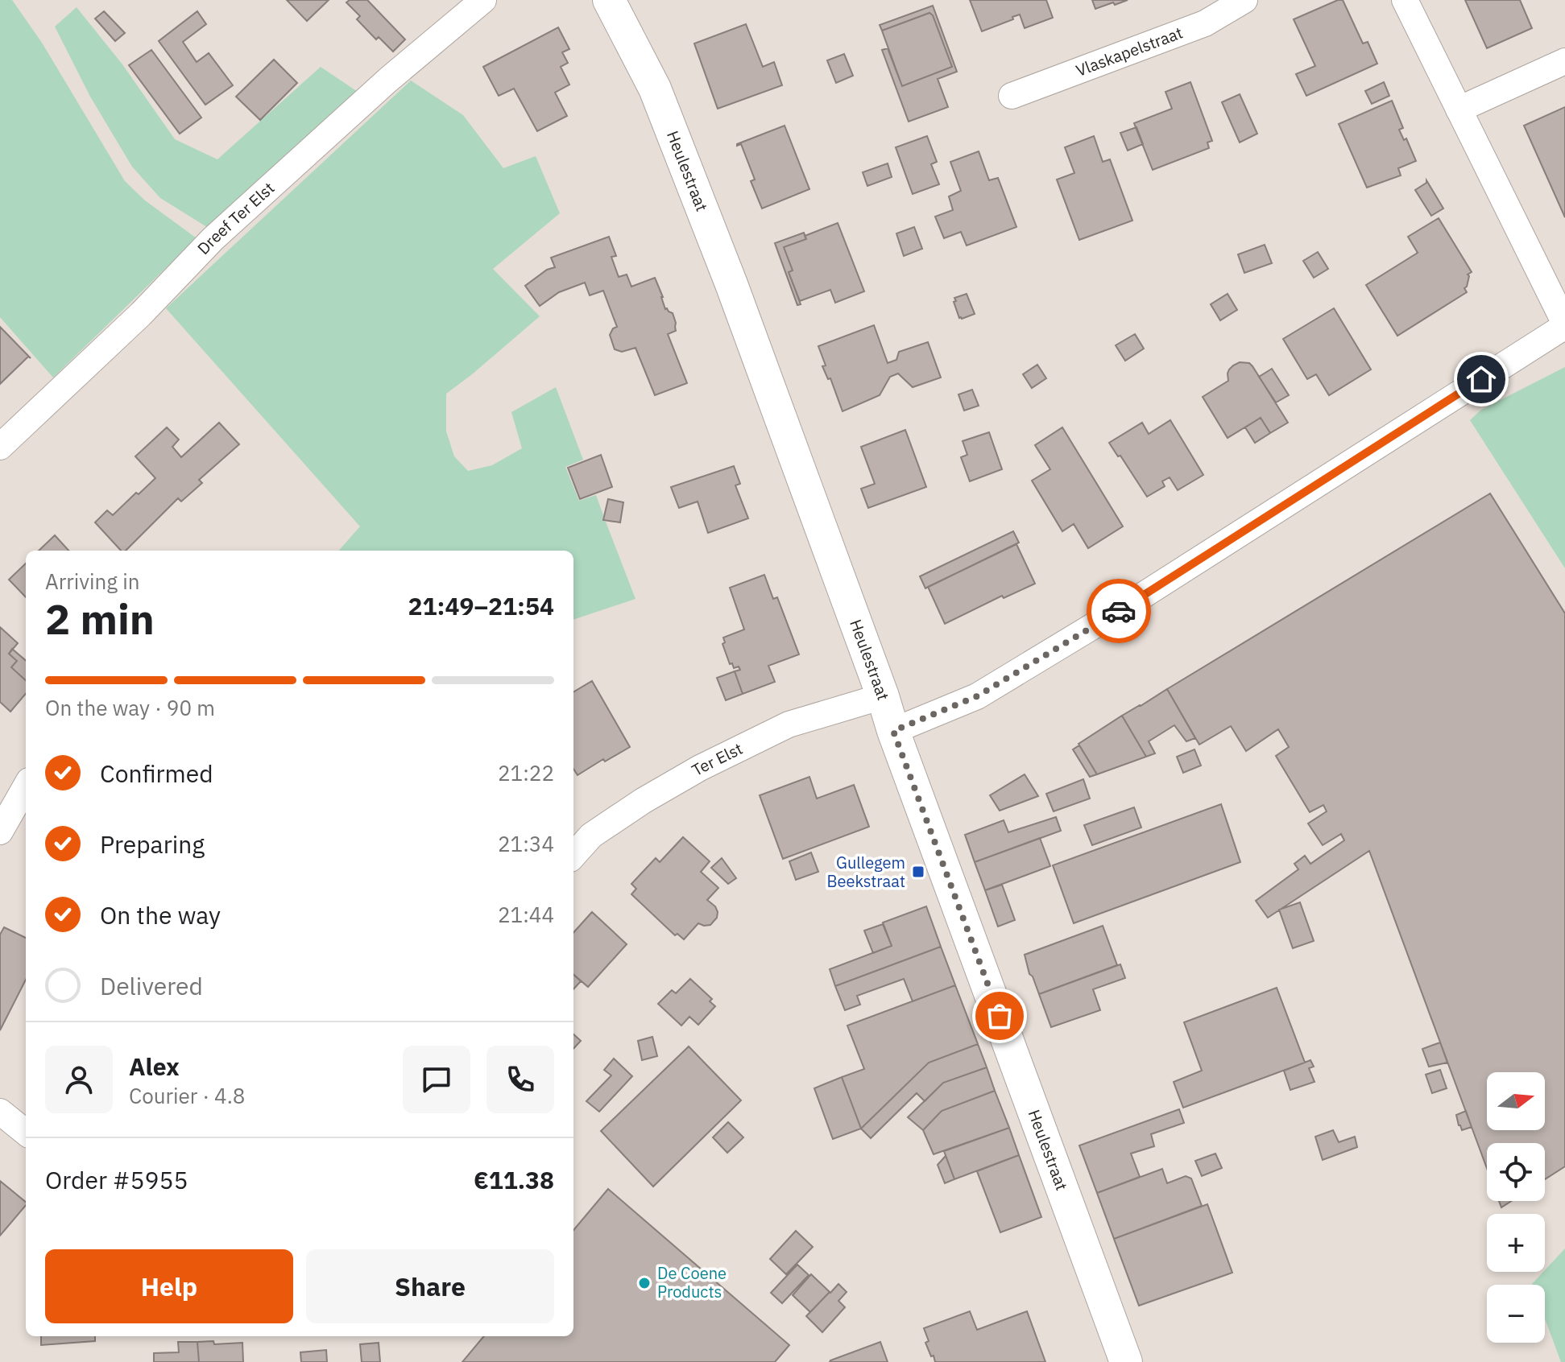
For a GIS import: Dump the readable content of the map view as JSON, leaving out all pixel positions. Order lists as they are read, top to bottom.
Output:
{
  "streets": {
    "street": [
      "Vlaskapelstraat",
      "Heulestraat",
      "Dreef Ter Elst",
      "Ter Elst"
    ]
  },
  "crossings": [
    ["Heulestraat", "Ter Elst"]
  ],
  "places": {
    "transit": ["Gullegem Beekstraat"],
    "other": ["De Coene Products"]
  },
  "north": "right",
  "page": {
    "heading": ["2 min", "Arriving in", "21:49–21:54"],
    "panel": [
      "Alex",
      "Courier · 4.8",
      "Order #5955",
      "€11.38"
    ],
    "bar": "On the way · 90 m",
    "list": [
      ["Confirmed", "21:22"],
      ["Preparing", "21:34"],
      ["On the way", "21:44"],
      "Delivered"
    ],
    "map_buttons": ["+", "−"],
    "buttons": ["Help", "Share"]
  }
}
